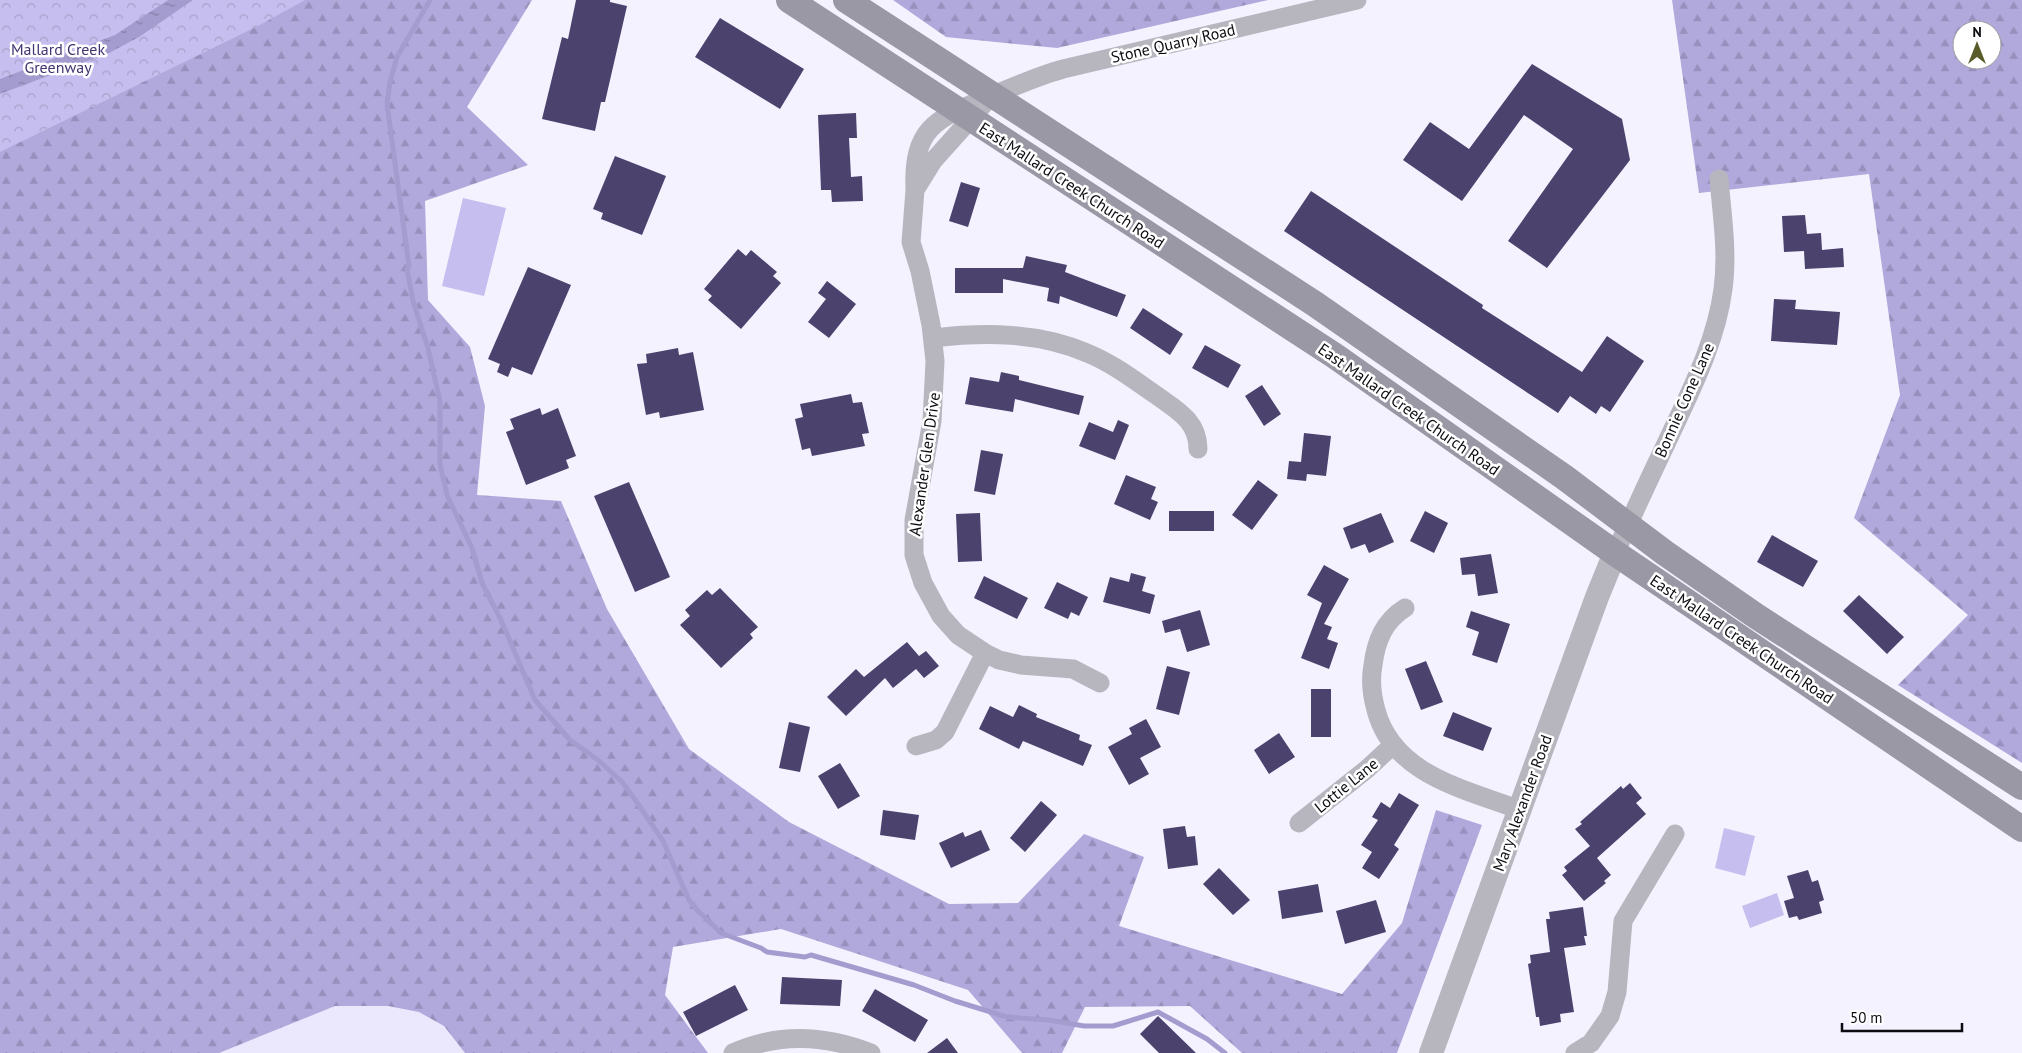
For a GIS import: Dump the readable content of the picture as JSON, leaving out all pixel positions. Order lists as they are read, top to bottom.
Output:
{
  "streets": {
    "main road": ["East Mallard Creek Church Road"],
    "street": [
      "Stone Quarry Road",
      "Bonnie Cone Lane",
      "Alexander Glen Drive",
      "Lottie Lane",
      "Mary Alexander Road"
    ]
  },
  "crossings": [
    ["Stone Quarry Road", "East Mallard Creek Church Road"],
    ["Stone Quarry Road", "Alexander Glen Drive"],
    ["East Mallard Creek Church Road", "Bonnie Cone Lane"],
    ["East Mallard Creek Church Road", "Alexander Glen Drive"],
    ["East Mallard Creek Church Road", "Mary Alexander Road"],
    ["Bonnie Cone Lane", "Mary Alexander Road"]
  ],
  "parks": ["Mallard Creek Greenway"],
  "scale_bar": "50 m",
  "north": "top"
}
